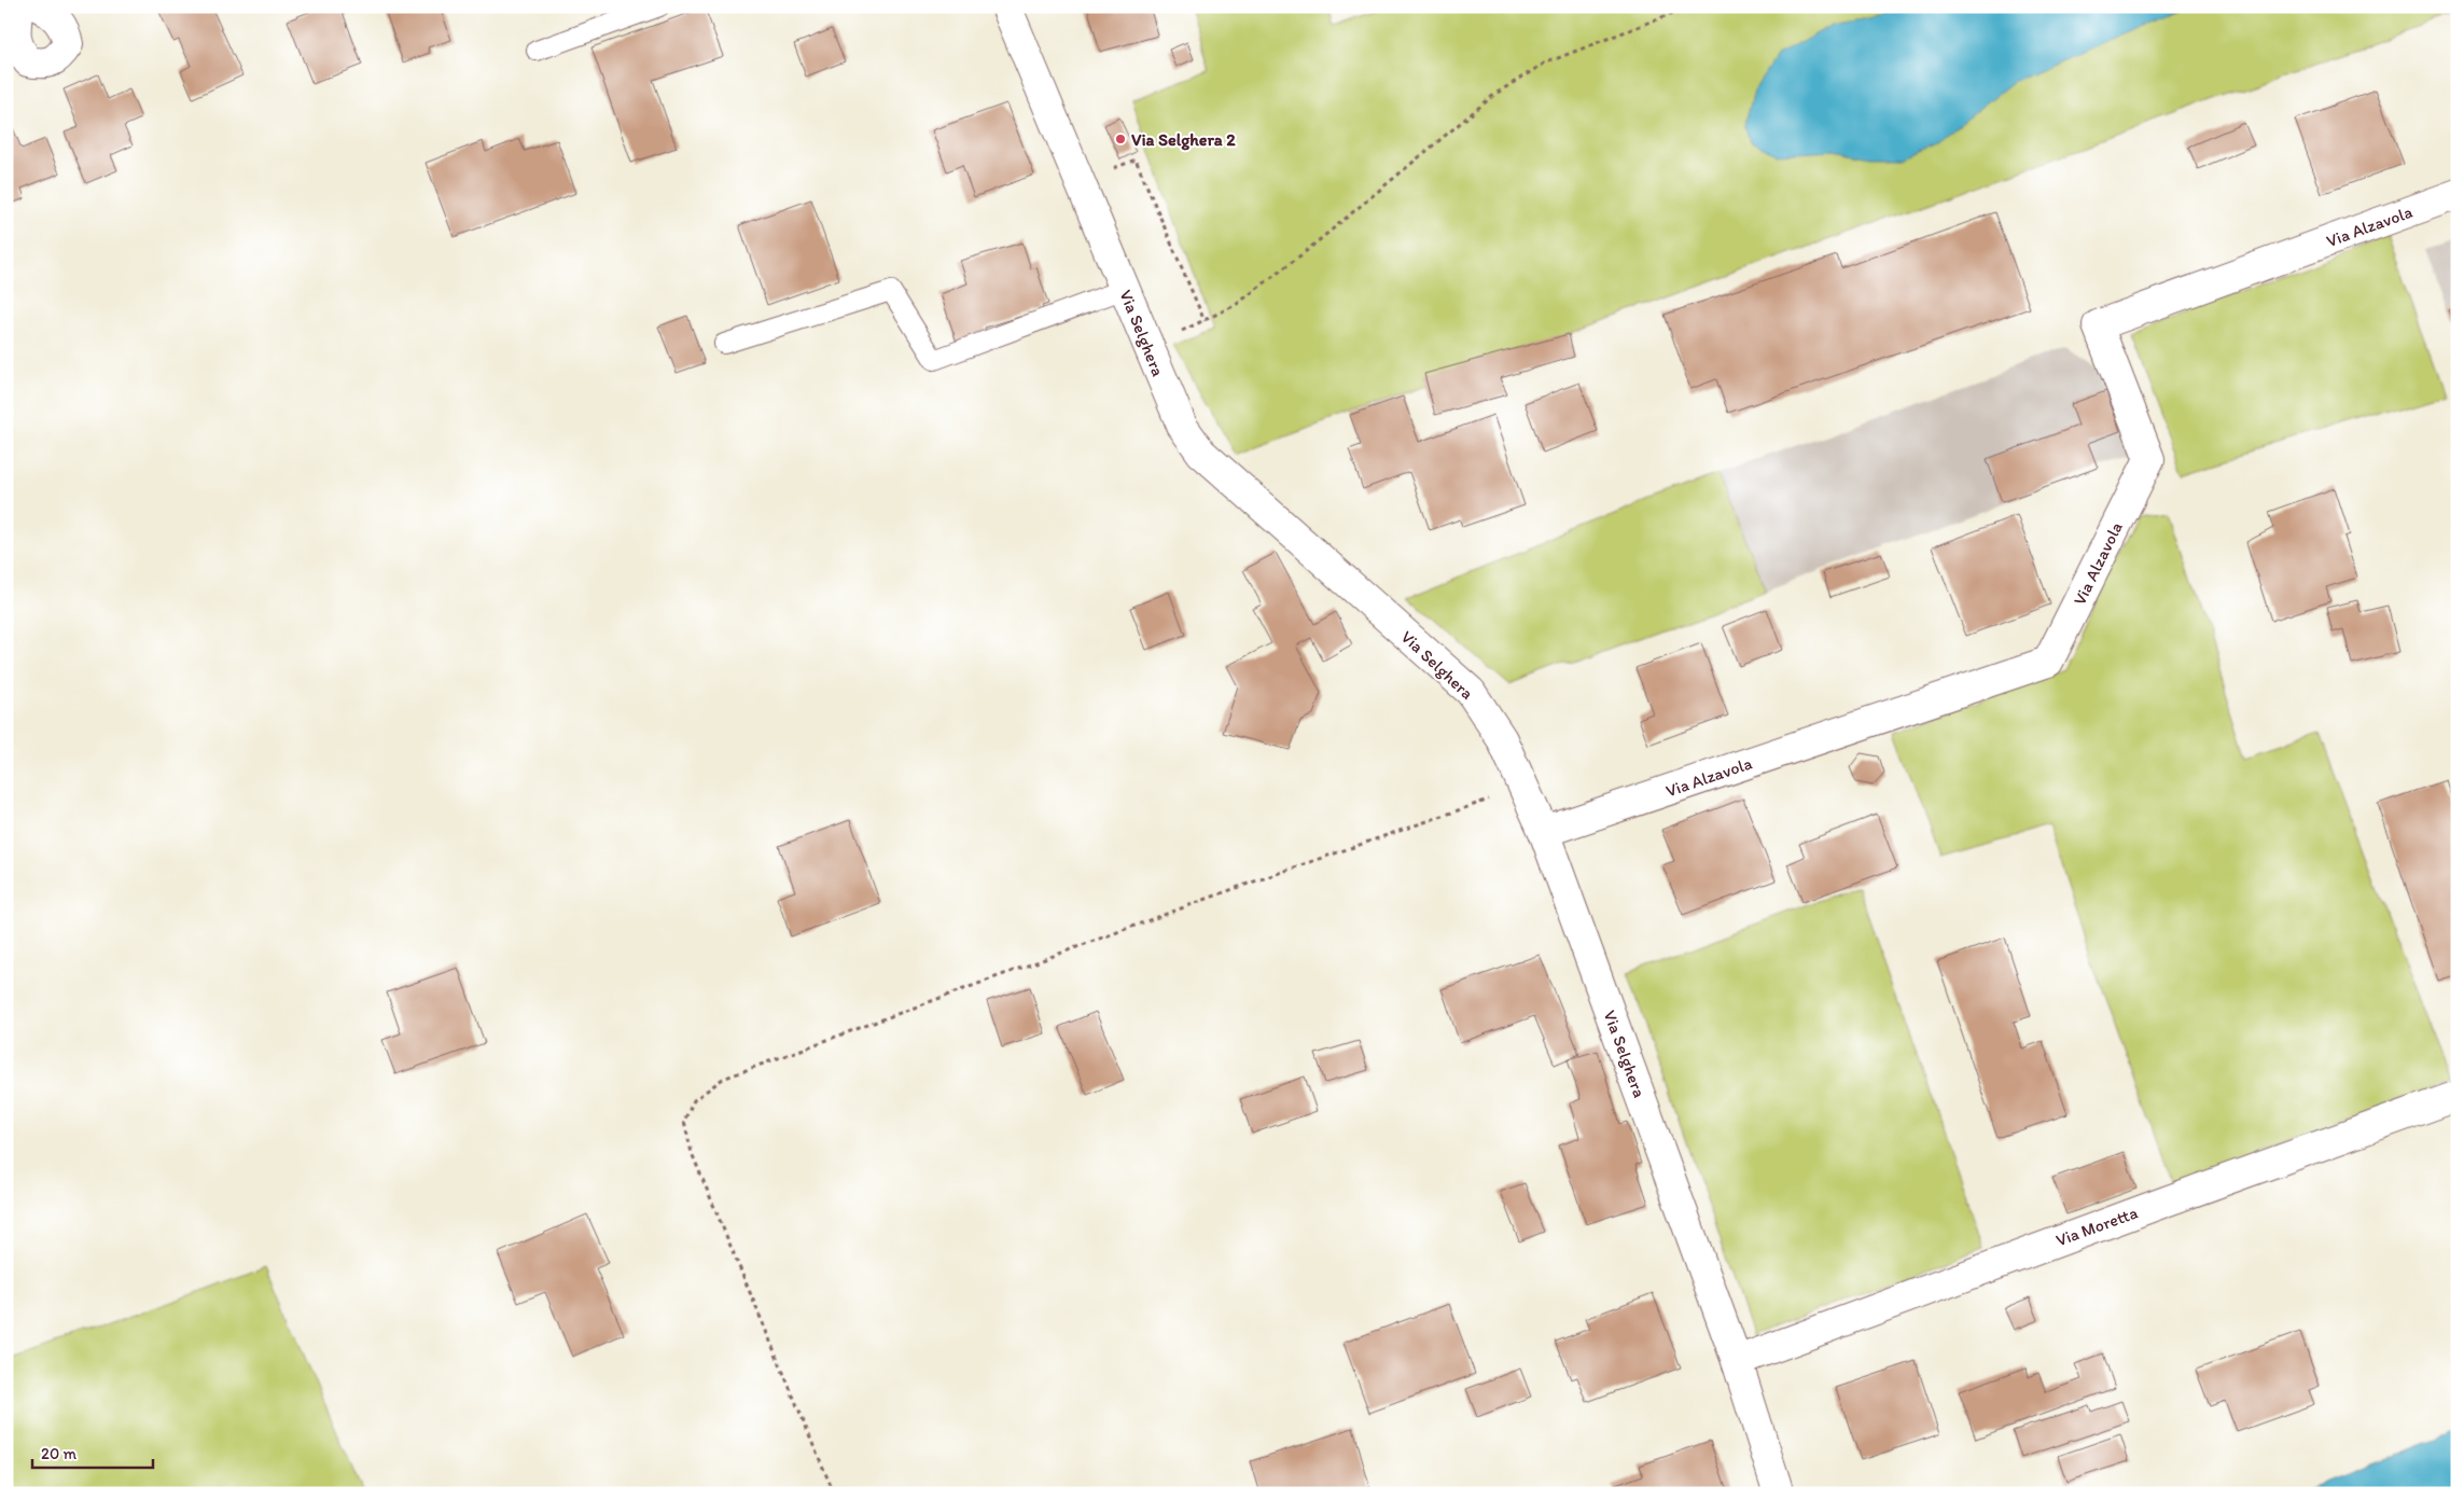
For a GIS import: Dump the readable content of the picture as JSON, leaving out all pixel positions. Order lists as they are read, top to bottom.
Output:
{
  "streets": {
    "street": ["Via Alzavola", "Via Selghera", "Via Moretta"]
  },
  "crossings": [
    ["Via Alzavola", "Via Selghera"],
    ["Via Selghera", "Via Moretta"]
  ],
  "places": ["Via Selghera 2"],
  "scale_bar": "20 m"
}
